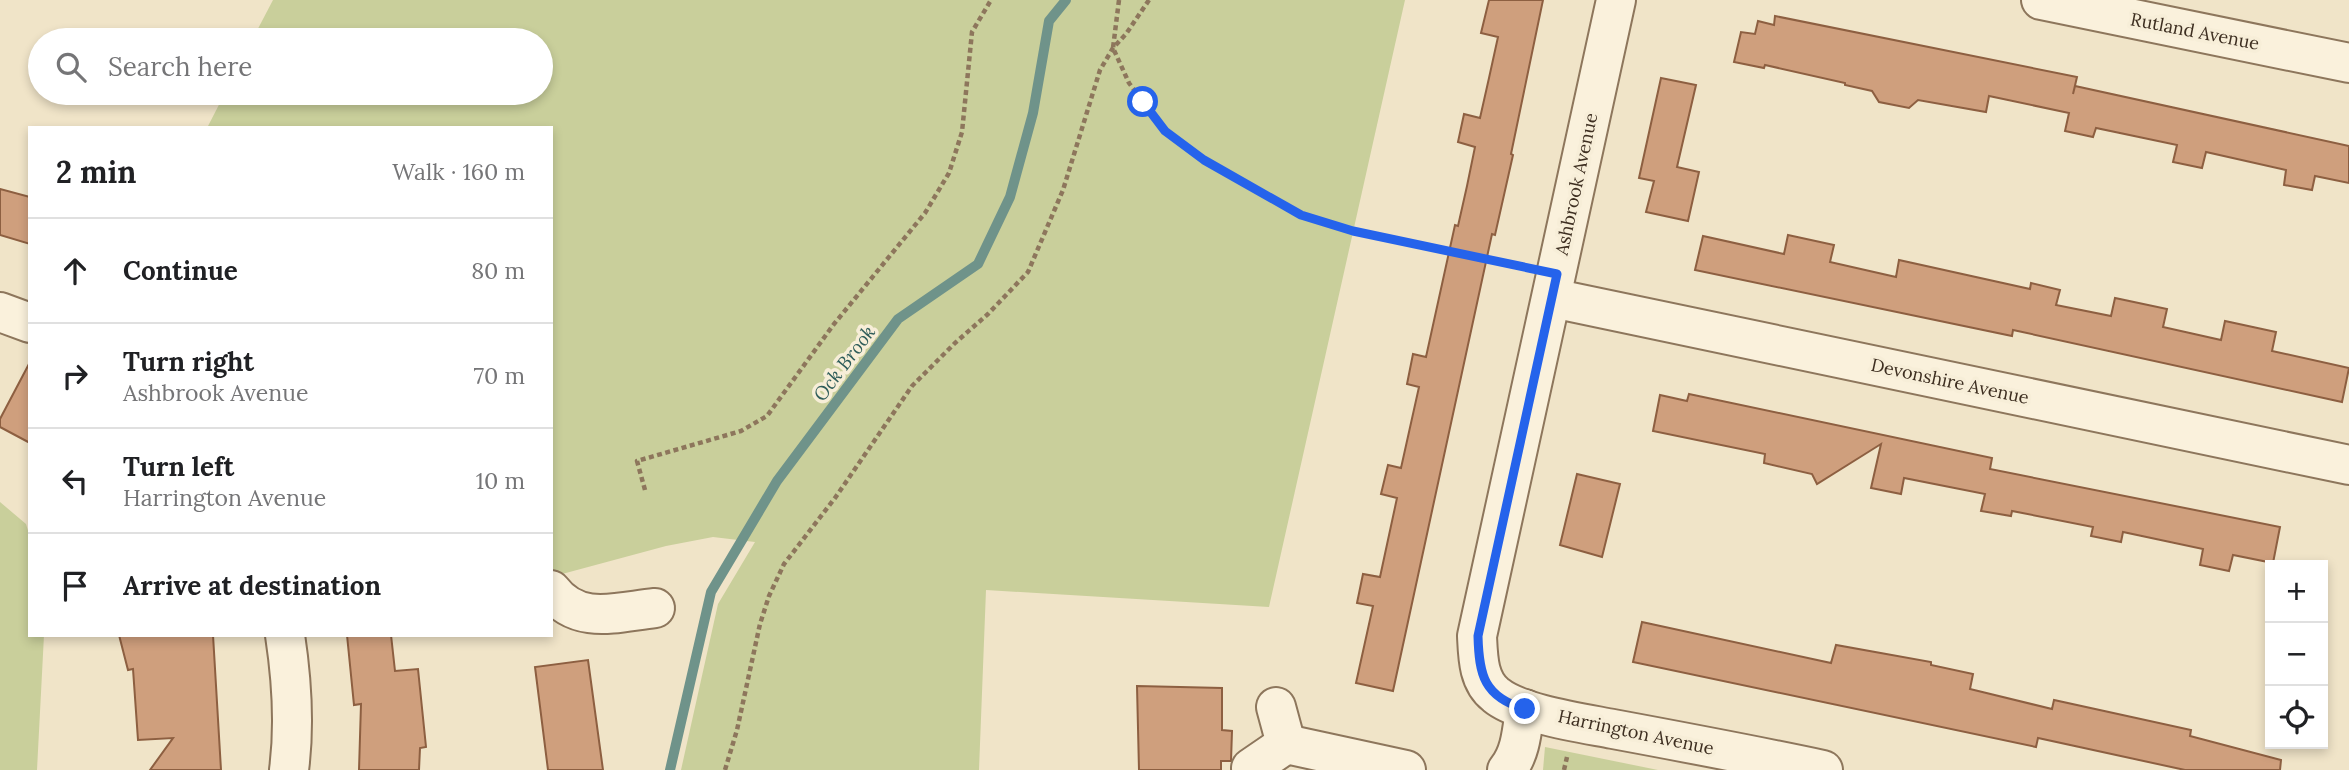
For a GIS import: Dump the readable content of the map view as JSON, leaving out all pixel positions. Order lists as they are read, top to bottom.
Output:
{
  "streets": {
    "street": [
      "Rutland Avenue",
      "Ashbrook Avenue",
      "Devonshire Avenue",
      "Harrington Avenue"
    ]
  },
  "crossings": [
    ["Ashbrook Avenue", "Devonshire Avenue"],
    ["Ashbrook Avenue", "Harrington Avenue"]
  ],
  "water": ["Ock Brook"],
  "page": {
    "search": "Search here",
    "heading": ["2 min", "Walk · 160 m"],
    "list": [
      ["Continue", "80 m"],
      ["Turn right", "Ashbrook Avenue", "70 m"],
      ["Turn left", "Harrington Avenue", "10 m"],
      "Arrive at destination"
    ],
    "map_buttons": ["+", "−"]
  }
}
